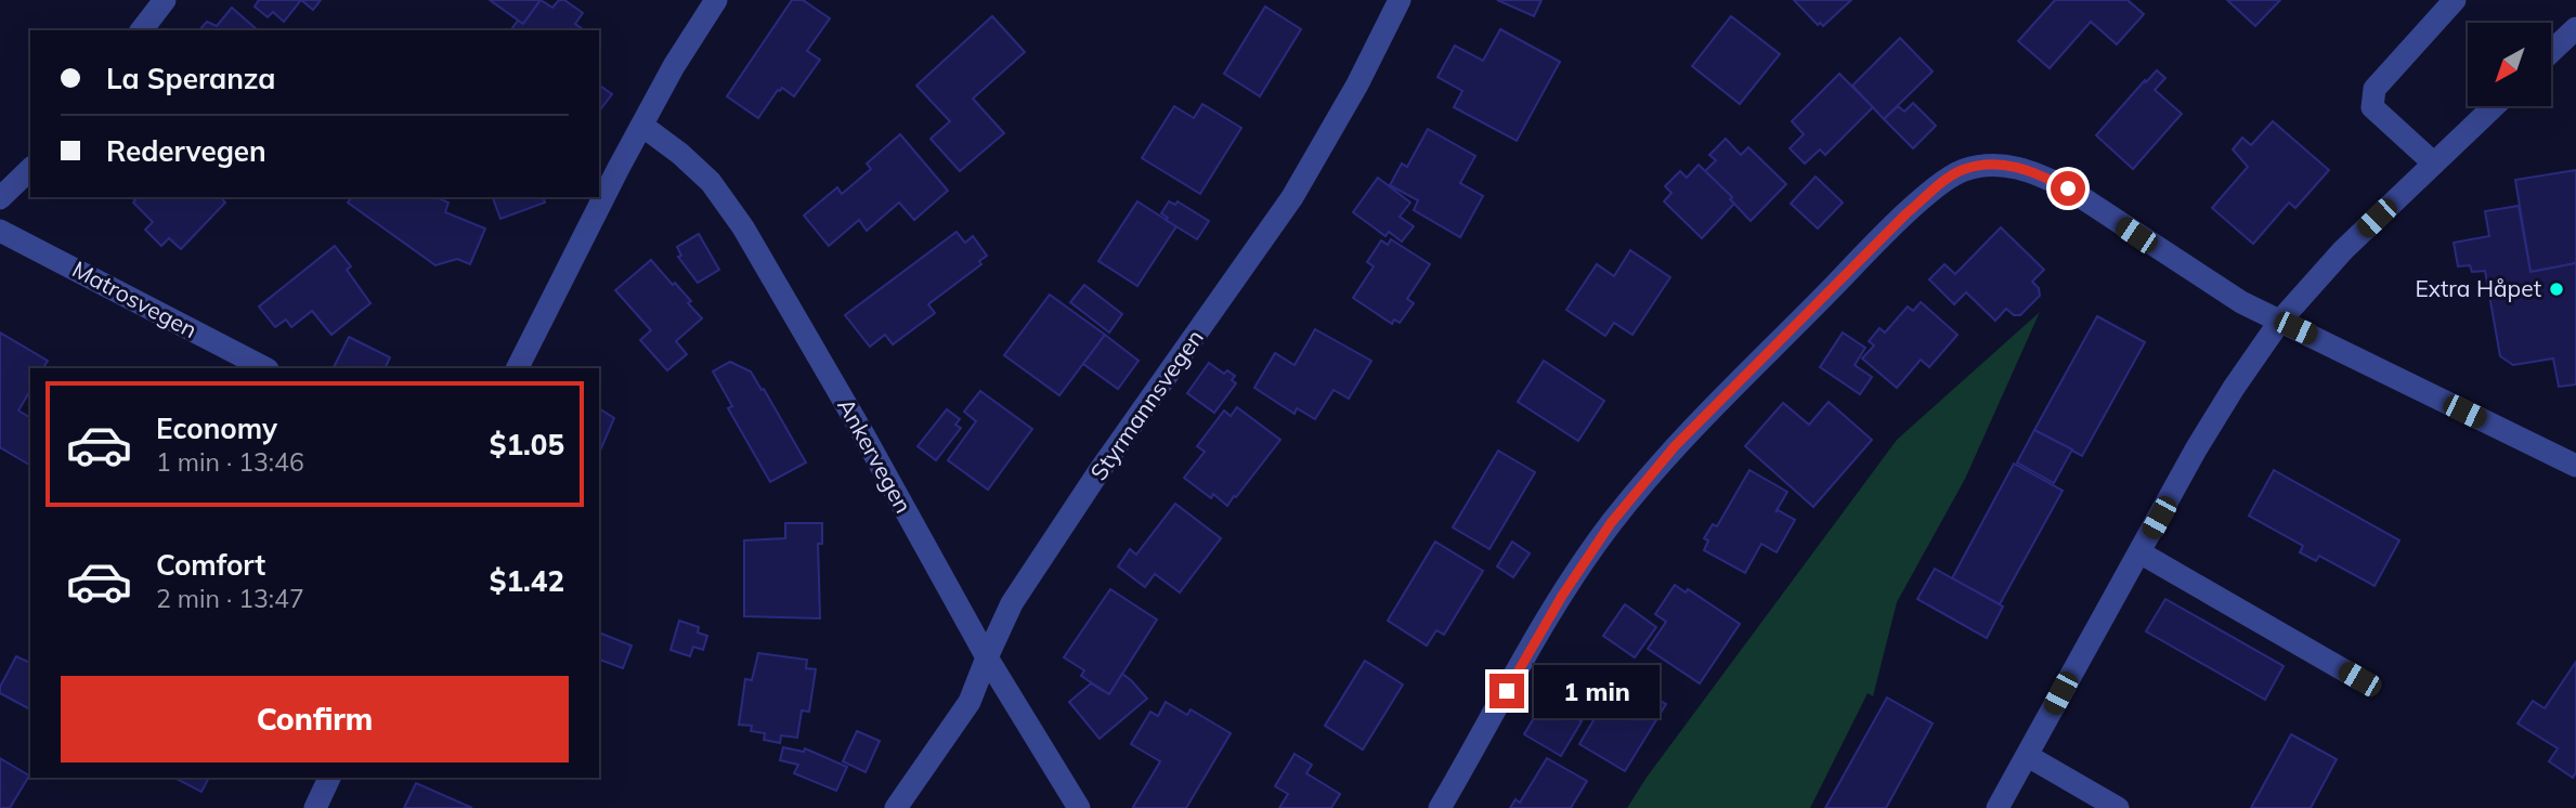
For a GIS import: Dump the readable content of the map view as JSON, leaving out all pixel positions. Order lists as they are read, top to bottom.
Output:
{
  "streets": {
    "street": ["Matrosvegen", "Styrmannsvegen", "Ankervegen"]
  },
  "crossings": [
    ["Styrmannsvegen", "Ankervegen"]
  ],
  "places": ["Extra Håpet"],
  "north": "bottom left",
  "page": {
    "banner": ["La Speranza", "Redervegen"],
    "list": [
      {
        "name": "Economy",
        "note": "1 min · 13:46",
        "value": "$1.05"
      },
      {
        "name": "Comfort",
        "note": "2 min · 13:47",
        "value": "$1.42"
      }
    ],
    "buttons": "Confirm",
    "bubble": "1 min"
  }
}
